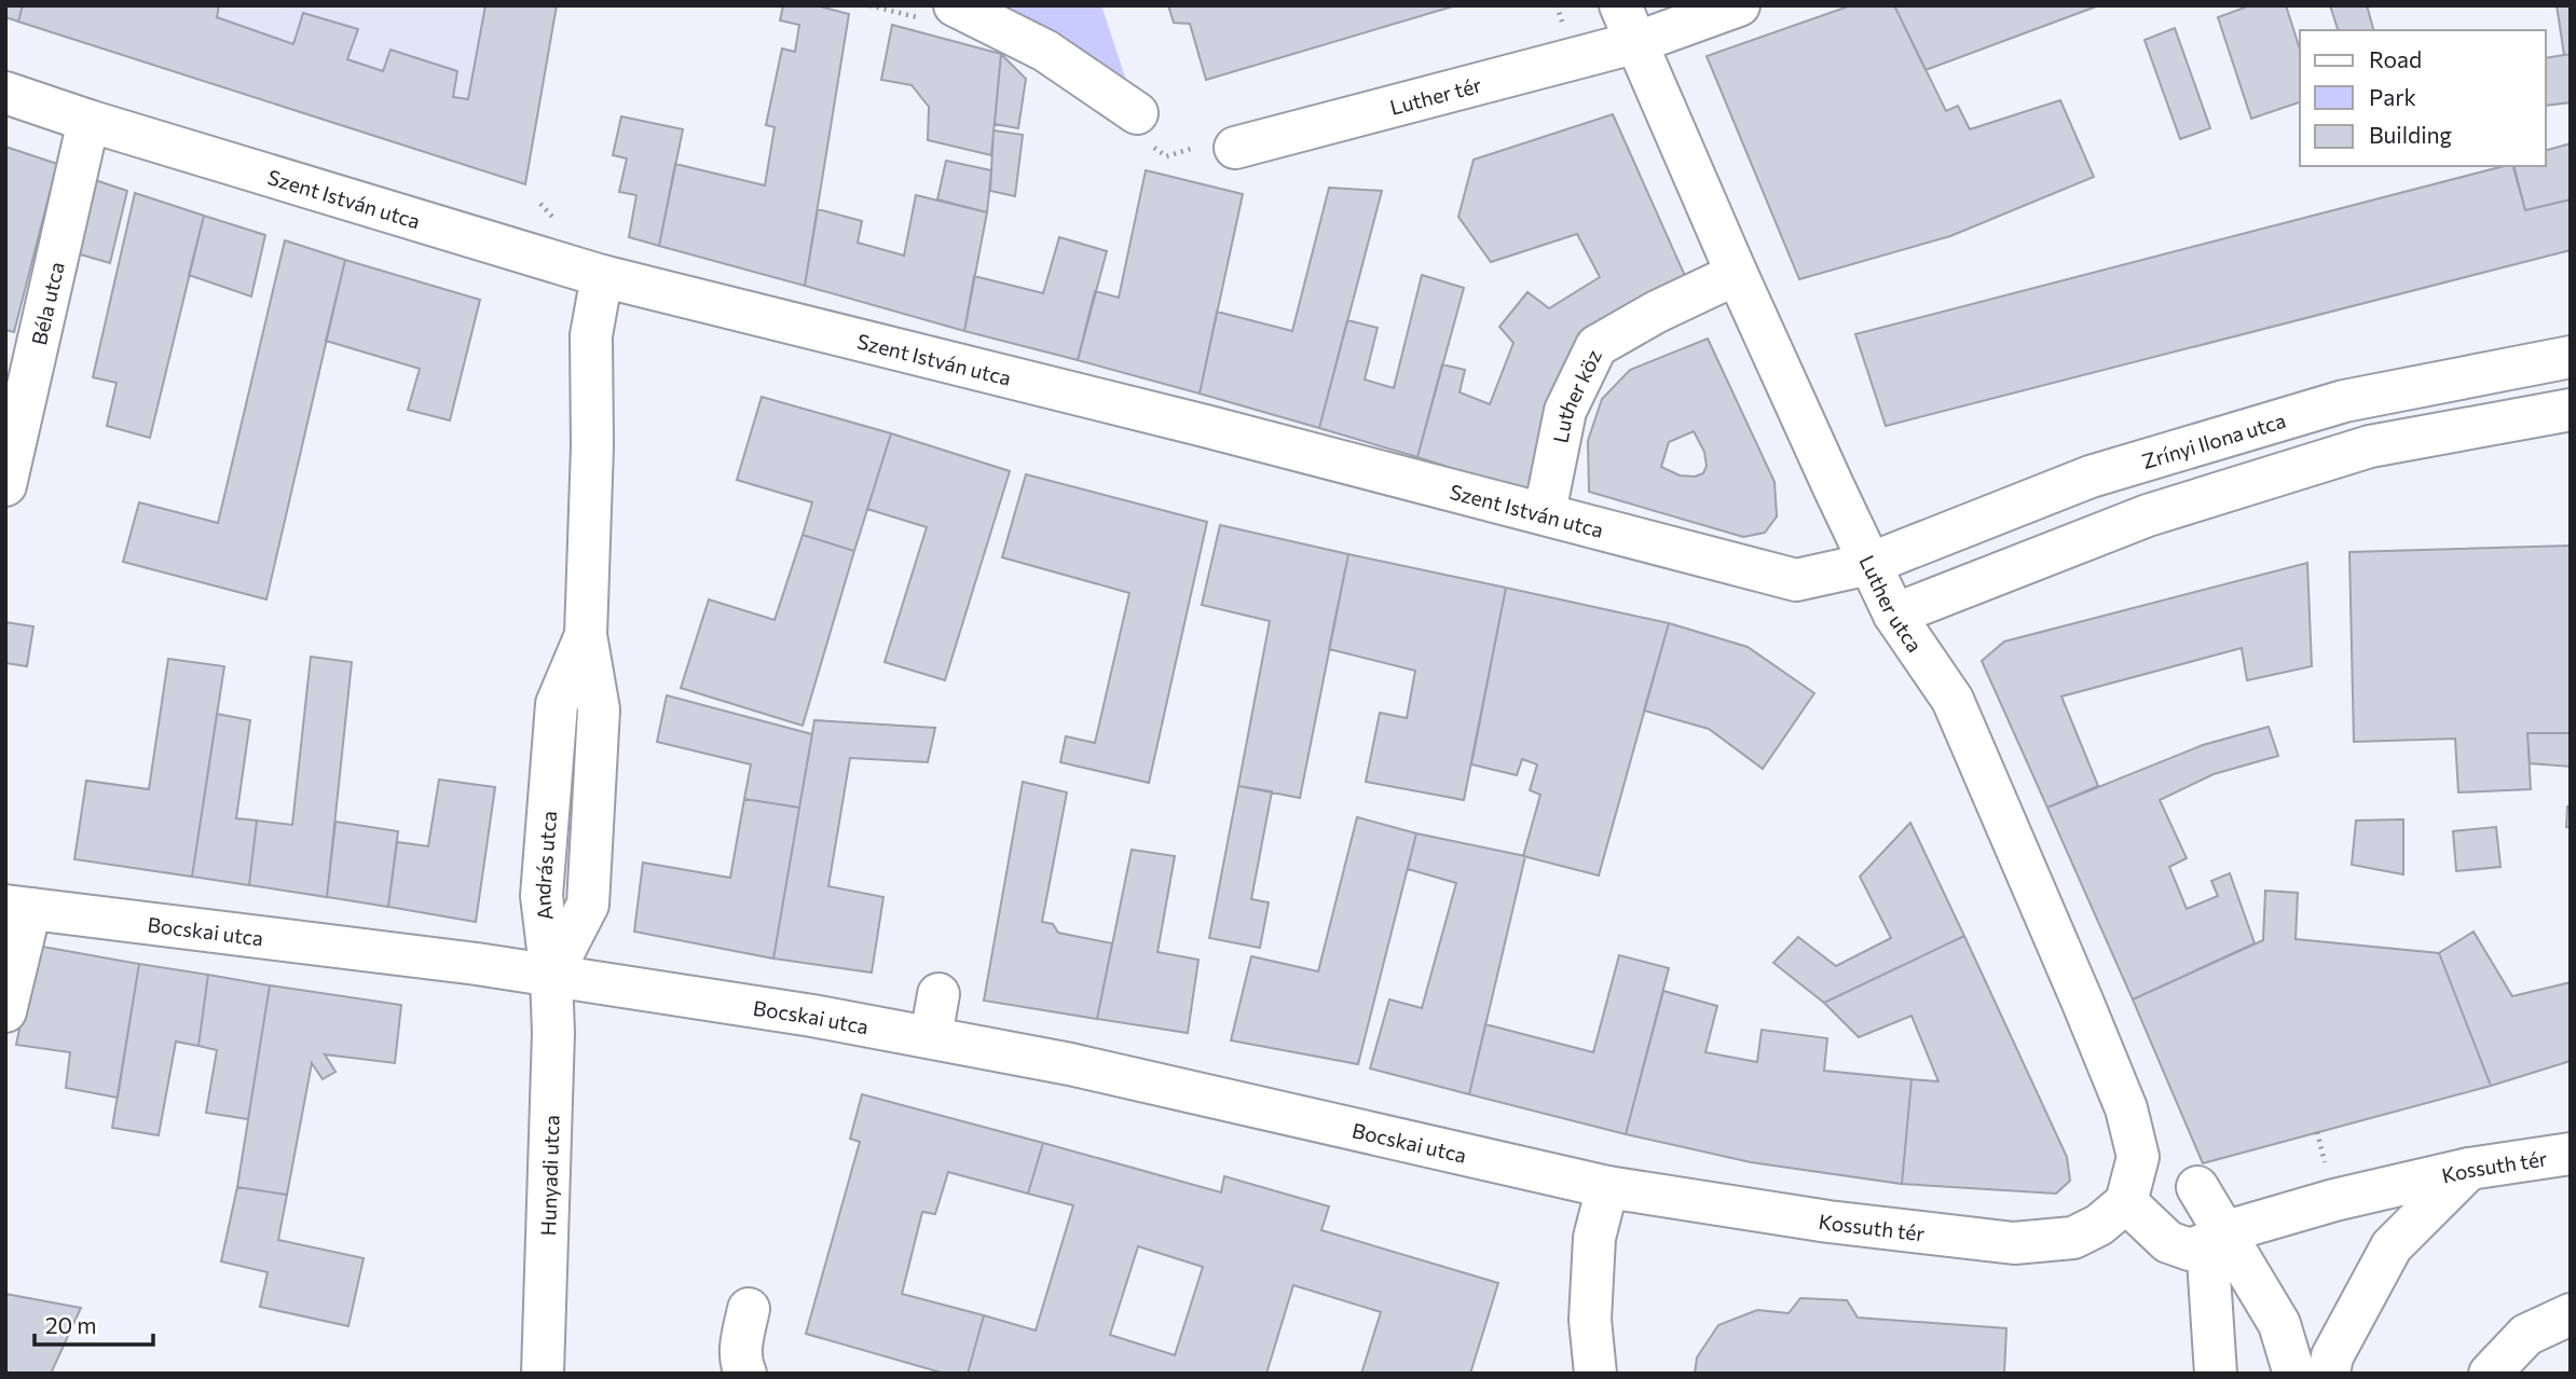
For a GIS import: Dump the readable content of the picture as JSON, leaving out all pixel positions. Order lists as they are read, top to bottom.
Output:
{
  "streets": {
    "street": [
      "Luther tér",
      "Szent István utca",
      "Béla utca",
      "Luther köz",
      "Zrínyi Ilona utca",
      "Luther utca",
      "András utca",
      "Bocskai utca",
      "Kossuth tér",
      "Hunyadi utca"
    ]
  },
  "crossings": [
    ["Luther tér", "Luther utca"],
    ["Szent István utca", "Béla utca"],
    ["Szent István utca", "Luther köz"],
    ["Szent István utca", "Zrínyi Ilona utca"],
    ["Szent István utca", "Luther utca"],
    ["Szent István utca", "András utca"],
    ["Luther köz", "Luther utca"],
    ["Zrínyi Ilona utca", "Luther utca"],
    ["Luther utca", "Kossuth tér"],
    ["András utca", "Bocskai utca"],
    ["András utca", "Hunyadi utca"],
    ["Bocskai utca", "Kossuth tér"],
    ["Bocskai utca", "Hunyadi utca"]
  ],
  "legend": ["Road", "Park", "Building"],
  "scale_bar": "20 m"
}
